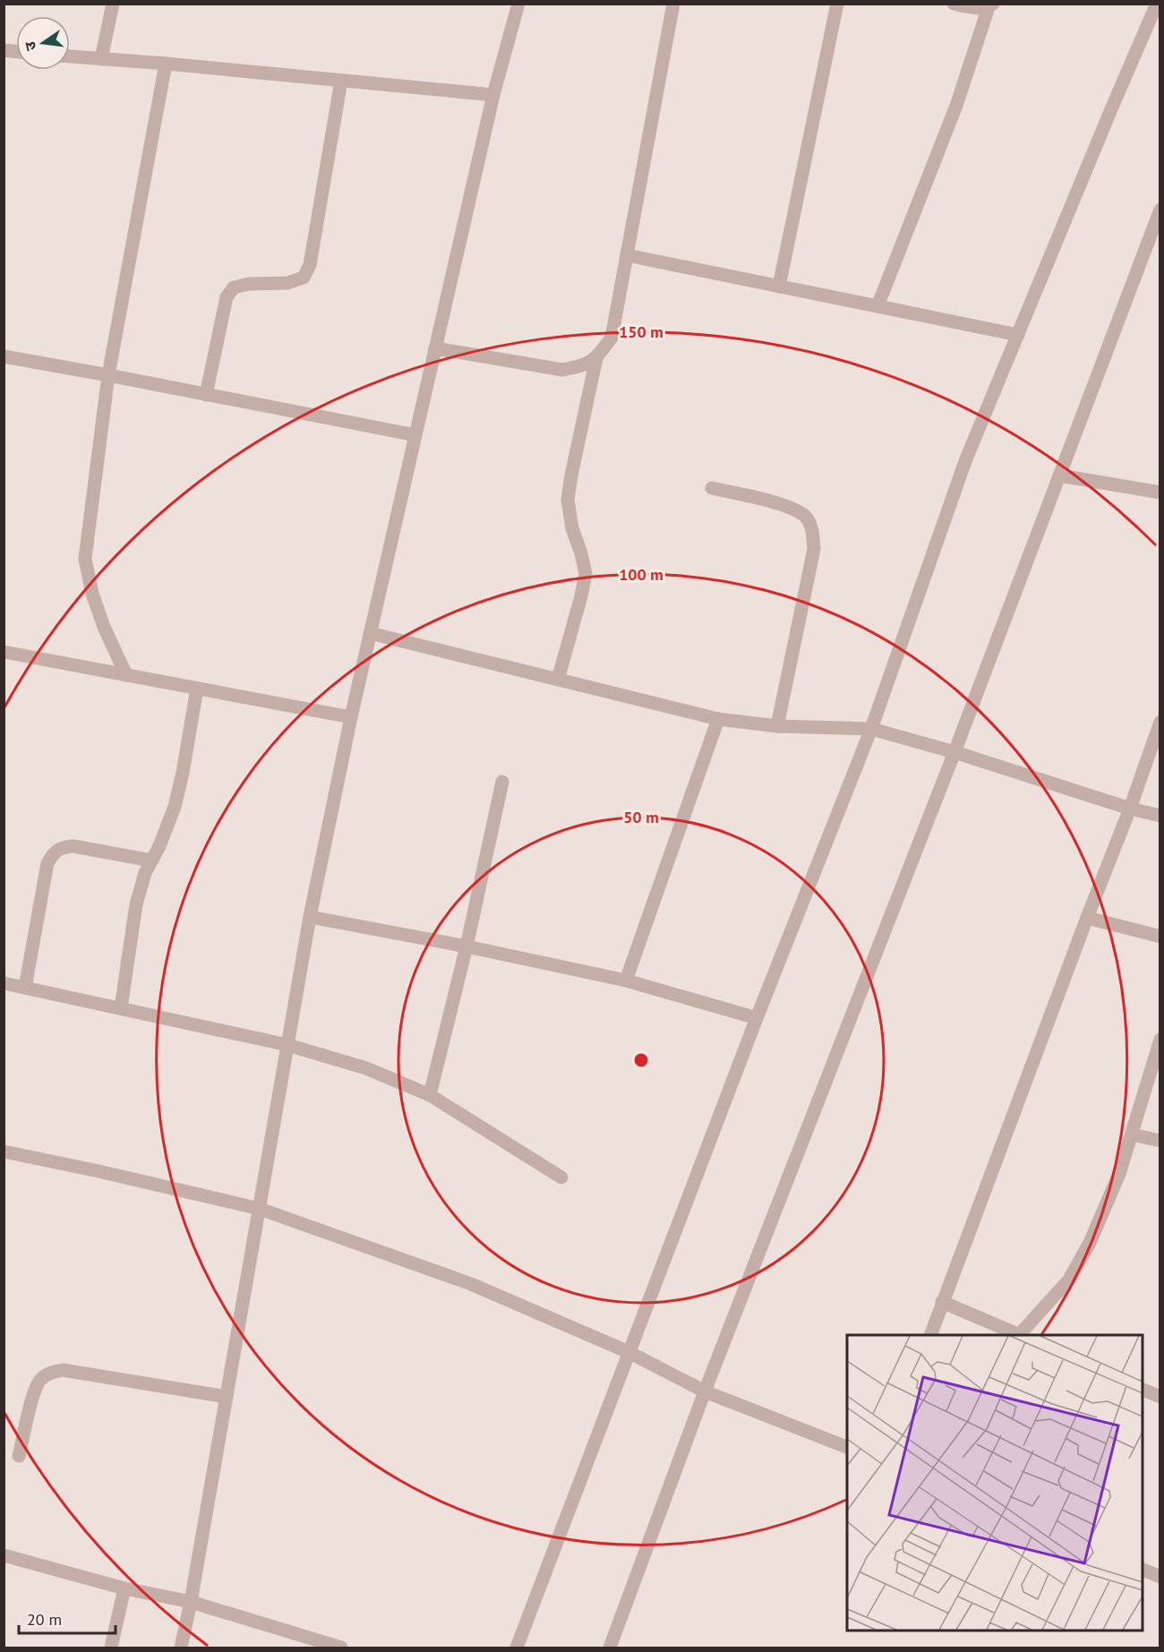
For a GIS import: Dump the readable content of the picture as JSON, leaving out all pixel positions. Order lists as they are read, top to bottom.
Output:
{
  "scale_bar": "20 m",
  "north": "left",
  "rings": ["150 m", "100 m", "50 m"]
}
